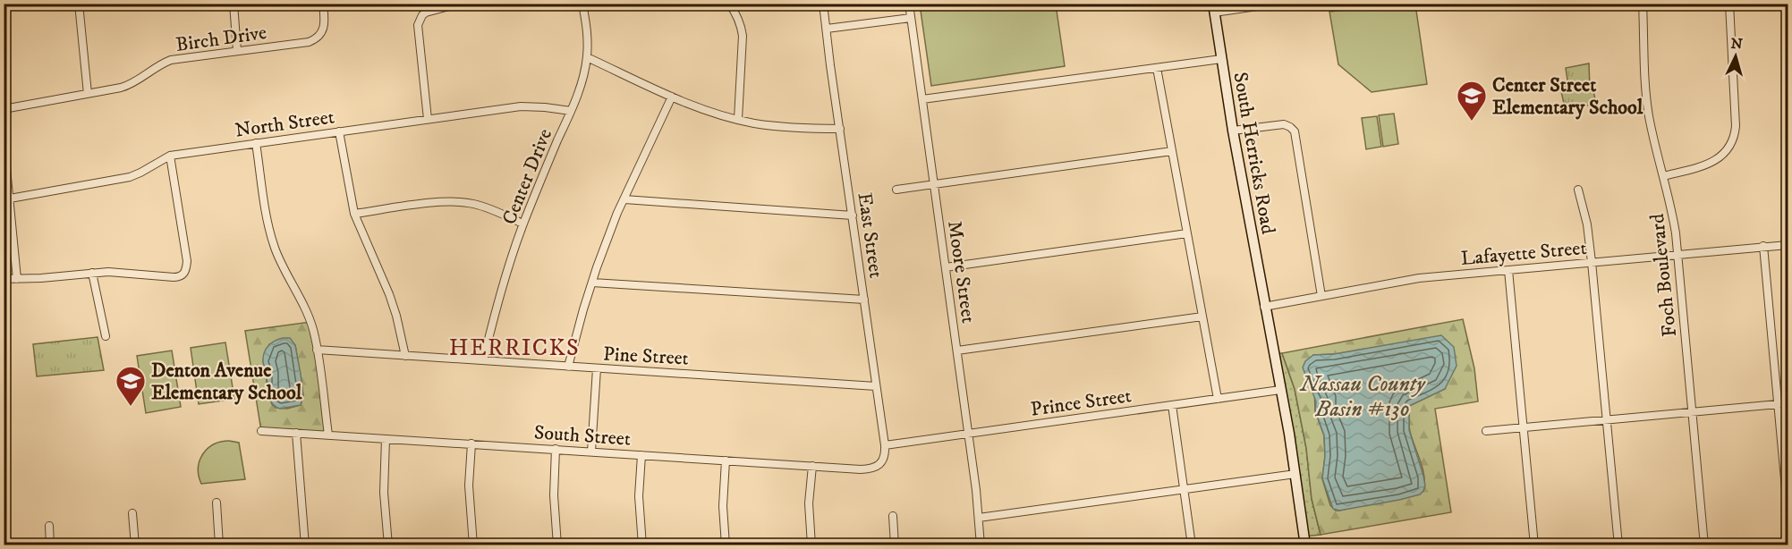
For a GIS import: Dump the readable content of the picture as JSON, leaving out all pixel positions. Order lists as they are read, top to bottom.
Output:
{
  "streets": {
    "main road": ["South Herricks Road"],
    "street": [
      "Birch Drive",
      "North Street",
      "Center Drive",
      "East Street",
      "Lafayette Street",
      "Moore Street",
      "Foch Boulevard",
      "Pine Street",
      "Prince Street",
      "South Street"
    ]
  },
  "crossings": [
    ["North Street", "Center Drive"],
    ["South Herricks Road", "Lafayette Street"],
    ["South Herricks Road", "Prince Street"],
    ["Center Drive", "Pine Street"],
    ["East Street", "Pine Street"],
    ["East Street", "Prince Street"],
    ["East Street", "South Street"],
    ["Lafayette Street", "Foch Boulevard"],
    ["Moore Street", "Prince Street"],
    ["Prince Street", "South Street"]
  ],
  "districts": ["HERRICKS"],
  "water": ["Nassau County Basin #130"],
  "places": {
    "school or university": ["Center Street Elementary School", "Denton Avenue Elementary School"]
  },
  "north": "top"
}
